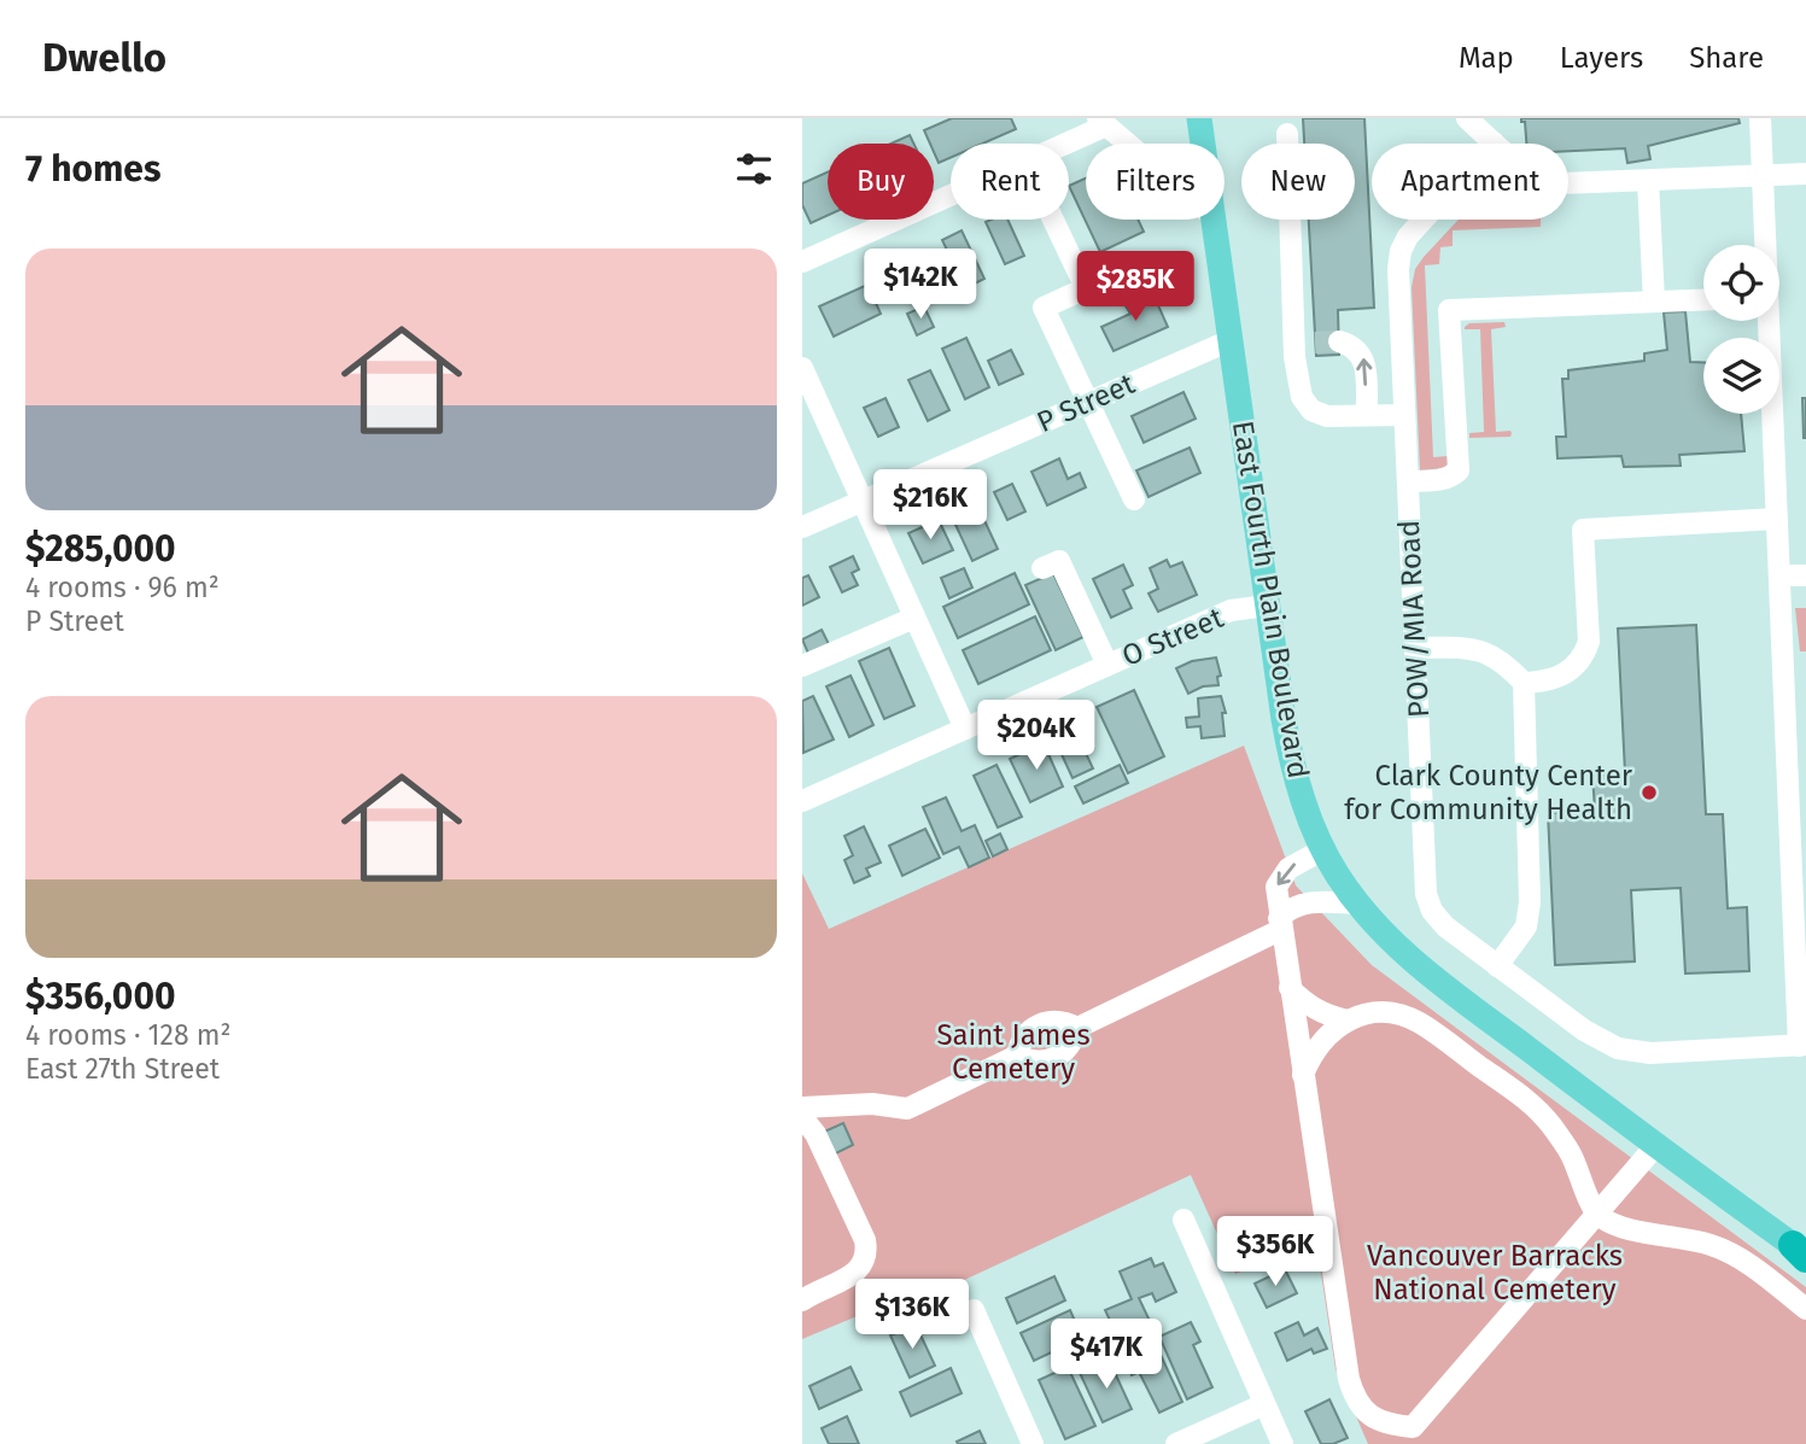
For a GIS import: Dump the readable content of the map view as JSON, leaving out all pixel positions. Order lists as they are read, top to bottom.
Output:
{
  "streets": {
    "main road": ["East Fourth Plain Boulevard"],
    "street": ["P Street", "POW/MIA Road", "O Street"]
  },
  "crossings": [
    ["P Street", "East Fourth Plain Boulevard"],
    ["East Fourth Plain Boulevard", "O Street"]
  ],
  "parks": ["Saint James Cemetery", "Vancouver Barracks National Cemetery"],
  "places": ["Clark County Center for Community Health"],
  "page": {
    "header": "Dwello",
    "nav": ["Map", "Layers", "Share"],
    "heading": "7 homes",
    "chip": [
      "Buy",
      "Rent",
      "Filters",
      "New",
      "Apartment"
    ],
    "list": [
      {
        "name": "$285,000",
        "note": "4 rooms · 96 m² · P Street"
      },
      {
        "name": "$356,000",
        "note": "4 rooms · 128 m² · East 27th Street"
      }
    ],
    "price": [
      "$142K",
      "$285K",
      "$216K",
      "$204K",
      "$356K",
      "$136K",
      "$417K"
    ]
  }
}
